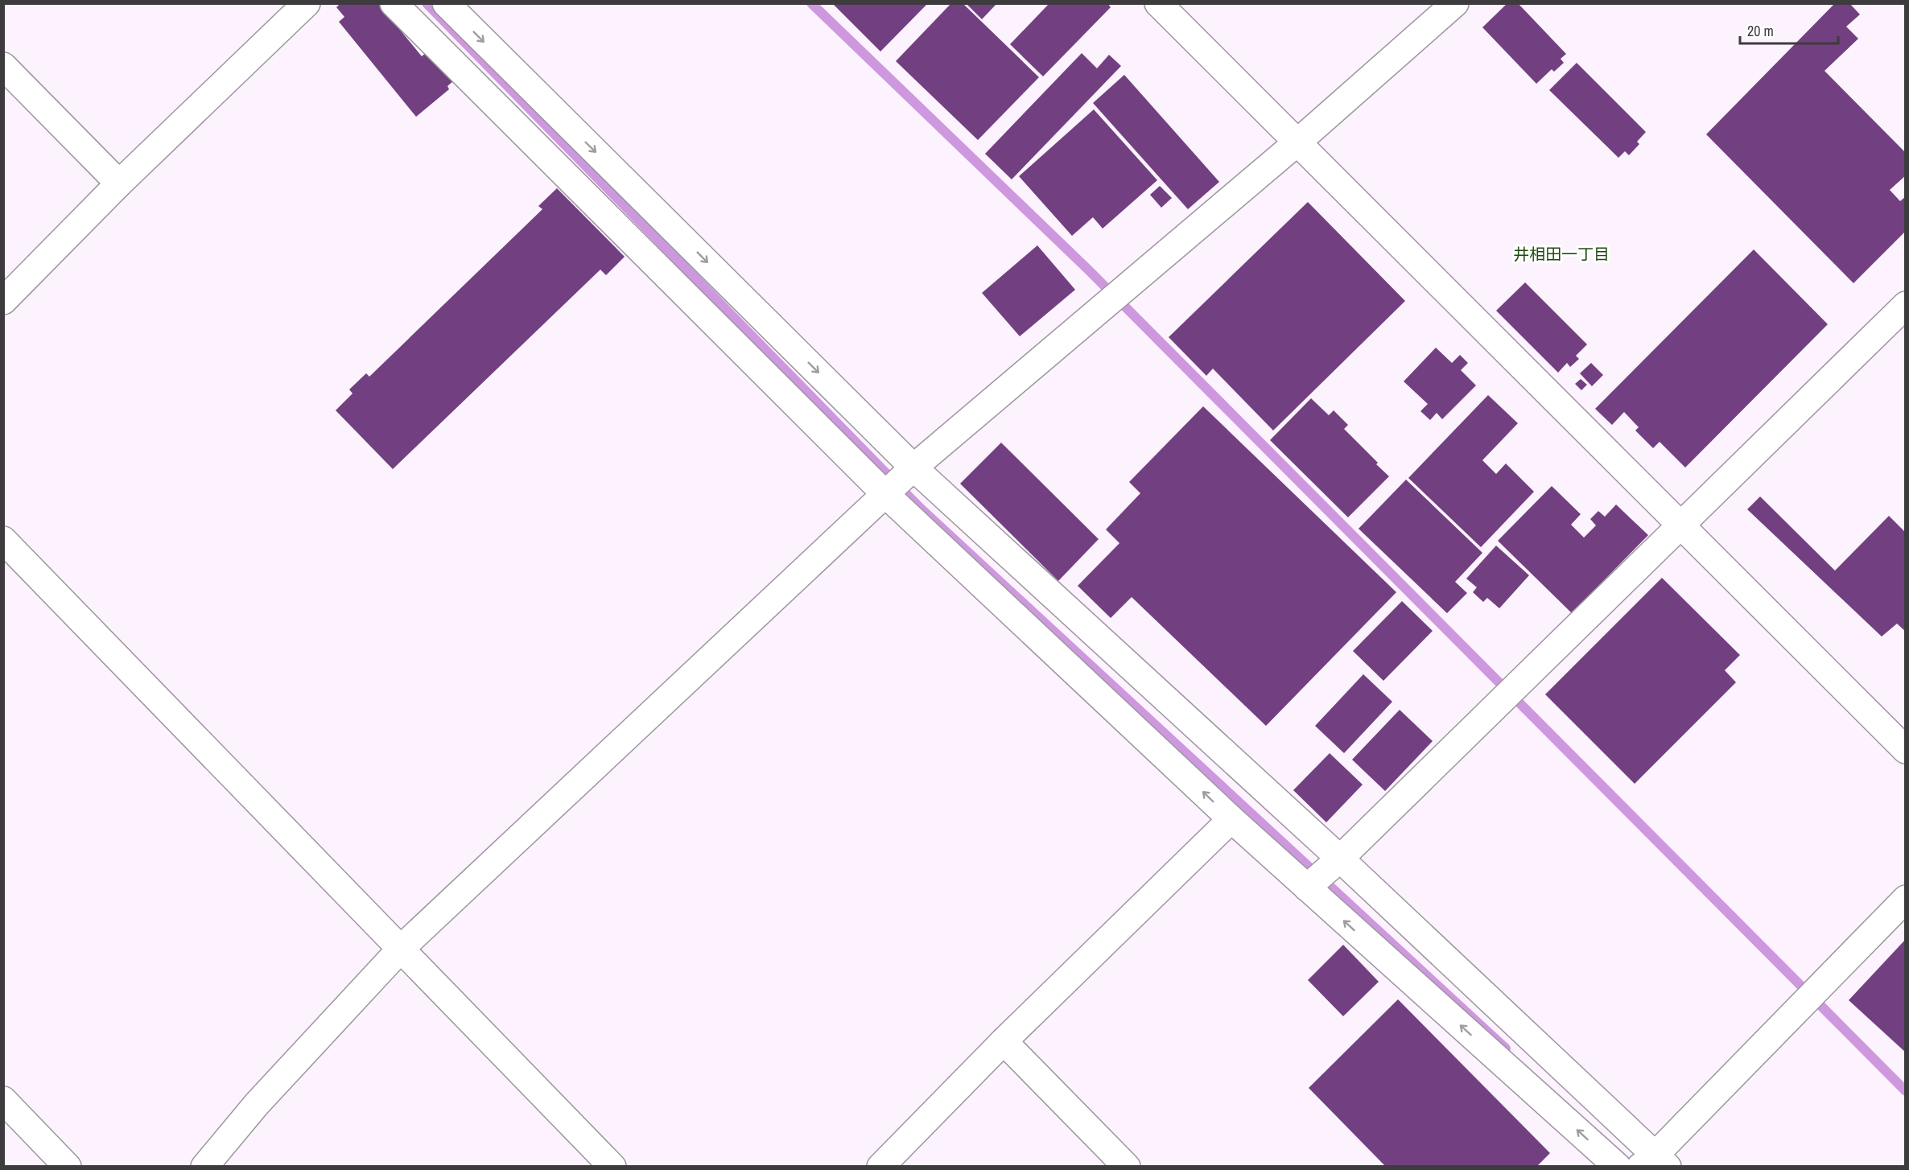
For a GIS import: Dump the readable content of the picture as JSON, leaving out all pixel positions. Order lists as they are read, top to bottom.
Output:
{
  "districts": ["井相田一丁目"],
  "scale_bar": "20 m"
}
